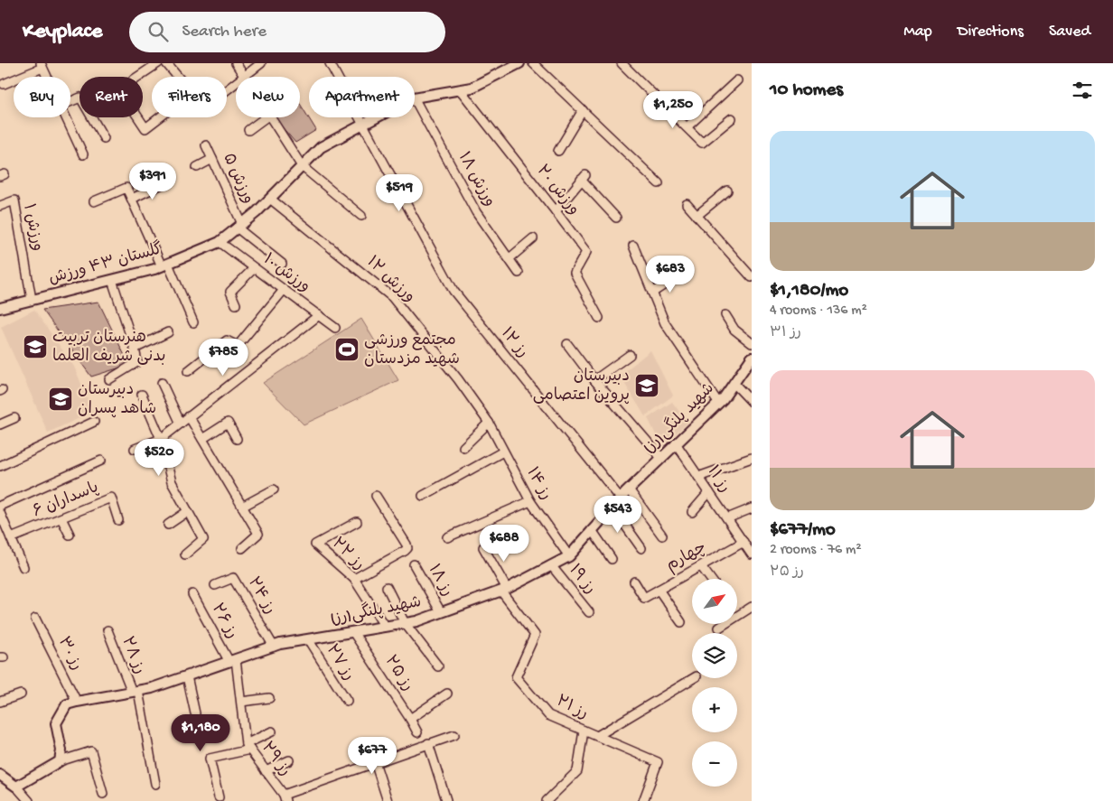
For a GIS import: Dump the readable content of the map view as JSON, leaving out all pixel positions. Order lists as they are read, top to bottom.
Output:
{
  "streets": {
    "street": [
      "ورزش ۵",
      "ورزش ۱۸",
      "ورزش ۲۰",
      "ورزش ۱",
      "گلستان ۴۳ ورزش",
      "ورزش ۱۰",
      "ورزش ۱۲",
      "رز ۱۲",
      "شهید پلنگی(رز)",
      "رز ۱۱",
      "رز ۱۴",
      "پاسداران ۶",
      "رز ۲۲",
      "چهارم",
      "رز ۱۹",
      "رز ۱۸",
      "رز ۲۴",
      "رز ۲۶",
      "رز ۳۰",
      "رز ۲۸",
      "رز ۲۷",
      "رز ۲۵",
      "رز ۲۱",
      "رز ۲۹"
    ]
  },
  "crossings": [
    ["ورزش ۵", "گلستان ۴۳ ورزش"],
    ["ورزش ۲۰", "گلستان ۴۳ ورزش"],
    ["ورزش ۱", "گلستان ۴۳ ورزش"],
    ["گلستان ۴۳ ورزش", "ورزش ۱۰"],
    ["گلستان ۴۳ ورزش", "ورزش ۱۲"],
    ["گلستان ۴۳ ورزش", "رز ۱۲"],
    ["ورزش ۱۲", "رز ۱۴"],
    ["رز ۱۲", "شهید پلنگی(رز)"],
    ["شهید پلنگی(رز)", "رز ۱۱"],
    ["شهید پلنگی(رز)", "رز ۱۴"],
    ["شهید پلنگی(رز)", "رز ۲۲"],
    ["شهید پلنگی(رز)", "رز ۱۹"],
    ["شهید پلنگی(رز)", "رز ۱۸"],
    ["شهید پلنگی(رز)", "رز ۲۴"],
    ["شهید پلنگی(رز)", "رز ۲۶"],
    ["شهید پلنگی(رز)", "رز ۳۰"],
    ["شهید پلنگی(رز)", "رز ۲۸"],
    ["شهید پلنگی(رز)", "رز ۲۷"],
    ["شهید پلنگی(رز)", "رز ۲۵"],
    ["شهید پلنگی(رز)", "رز ۲۱"],
    ["شهید پلنگی(رز)", "رز ۲۹"],
    ["رز ۱۱", "چهارم"],
    ["رز ۲۶", "رز ۲۹"]
  ],
  "places": {
    "school or university": ["هنرستان تربیت بدنی شریف العلما", "دبیرستان پروین اعتصامی", "دبیرستان شاهد پسران"],
    "sports": ["مجتمع ورزشی شهید مزدستان"]
  },
  "north": "top right",
  "page": {
    "header": "Keyplace",
    "search": "Search here",
    "nav": ["Map", "Directions", "Saved"],
    "heading": "10 homes",
    "chip": [
      "Buy",
      "Rent",
      "Filters",
      "New",
      "Apartment"
    ],
    "price": [
      "$1,250",
      "$391",
      "$519",
      "$683",
      "$785",
      "$520",
      "$543",
      "$688",
      "$1,180",
      "$677"
    ],
    "list": [
      {
        "name": "$1,180/mo",
        "note": "4 rooms · 136 m² · رز ۳۱"
      },
      {
        "name": "$677/mo",
        "note": "2 rooms · 76 m² · رز ۲۵"
      }
    ],
    "map_buttons": ["+", "−"]
  }
}
